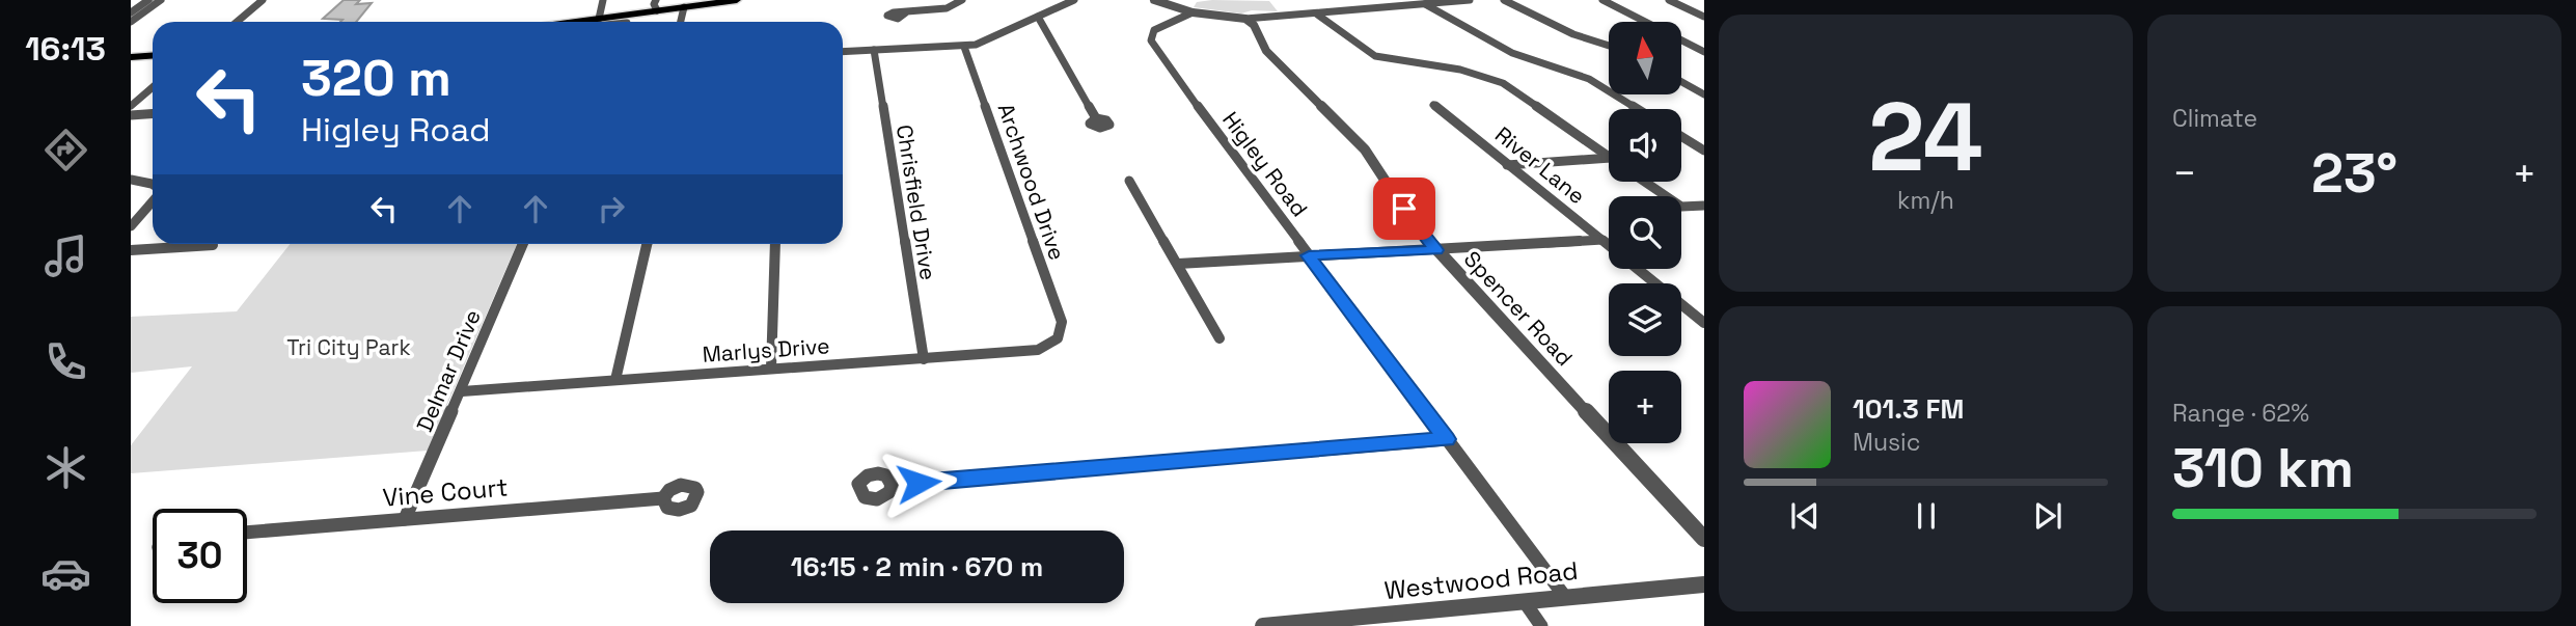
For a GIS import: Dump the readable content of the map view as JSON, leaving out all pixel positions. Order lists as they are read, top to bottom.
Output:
{
  "streets": {
    "street": [
      "Higley Road",
      "River Lane",
      "Archwood Drive",
      "Chrisfield Drive",
      "Spencer Road",
      "Marlys Drive",
      "Delmar Drive",
      "Vine Court",
      "Westwood Road"
    ]
  },
  "crossings": [
    ["Higley Road", "Westwood Road"],
    ["Archwood Drive", "Marlys Drive"],
    ["Chrisfield Drive", "Marlys Drive"],
    ["Marlys Drive", "Delmar Drive"],
    ["Delmar Drive", "Vine Court"]
  ],
  "parks": ["Tri City Park"],
  "north": "top",
  "page": {
    "tabs": "16:13",
    "tile": [
      ["24", "km/h"],
      "Climate",
      ["Range · 62%", "310 km"]
    ],
    "map_buttons": "+",
    "turn": ["320 m", "Higley Road"],
    "heat": ["−", "23°", "+"],
    "song": ["101.3 FM", "Music"],
    "limit": "30",
    "trip": "16:15 · 2 min · 670 m"
  }
}
